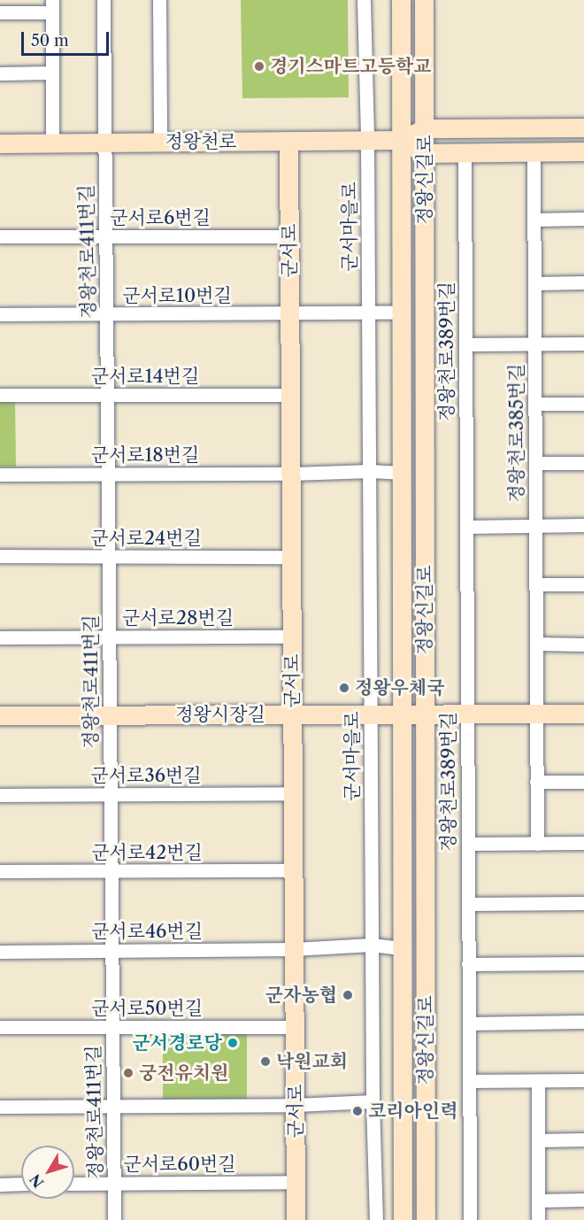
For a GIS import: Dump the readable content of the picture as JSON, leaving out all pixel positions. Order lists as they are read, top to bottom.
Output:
{
  "streets": {
    "street": [
      "정왕천로",
      "정왕신길로",
      "군서로6번길",
      "군서마을로",
      "군서로",
      "정왕천로411번길",
      "군서로10번길",
      "정왕천로389번길",
      "군서로14번길",
      "정왕천로385번길",
      "군서로18번길",
      "군서로24번길",
      "군서로28번길",
      "정왕시장길",
      "군서로36번길",
      "군서로42번길",
      "군서로46번길",
      "군서로50번길",
      "군서로60번길"
    ]
  },
  "crossings": [
    ["정왕천로", "정왕신길로"],
    ["정왕천로", "군서마을로"],
    ["정왕천로", "군서로"],
    ["정왕천로", "정왕천로411번길"],
    ["정왕신길로", "정왕시장길"],
    ["군서로6번길", "군서로"],
    ["군서로6번길", "정왕천로411번길"],
    ["군서마을로", "정왕시장길"],
    ["군서로", "군서로10번길"],
    ["군서로", "군서로14번길"],
    ["군서로", "군서로18번길"],
    ["군서로", "군서로24번길"],
    ["군서로", "군서로28번길"],
    ["군서로", "정왕시장길"],
    ["군서로", "군서로36번길"],
    ["군서로", "군서로42번길"],
    ["군서로", "군서로46번길"],
    ["군서로", "군서로50번길"],
    ["군서로", "군서로60번길"],
    ["정왕천로411번길", "군서로10번길"],
    ["정왕천로411번길", "군서로14번길"],
    ["정왕천로411번길", "군서로18번길"],
    ["정왕천로411번길", "군서로24번길"],
    ["정왕천로411번길", "군서로28번길"],
    ["정왕천로411번길", "정왕시장길"],
    ["정왕천로411번길", "군서로36번길"],
    ["정왕천로411번길", "군서로42번길"],
    ["정왕천로411번길", "군서로46번길"],
    ["정왕천로411번길", "군서로50번길"],
    ["정왕천로411번길", "군서로60번길"],
    ["정왕천로389번길", "정왕시장길"],
    ["정왕천로385번길", "정왕시장길"]
  ],
  "places": [
    "경기스마트고등학교",
    "정왕우체국",
    "군자농협",
    "군서경로당",
    "낙원교회",
    "궁전유치원",
    "코리아인력"
  ],
  "scale_bar": "50 m",
  "north": "bottom left"
}
